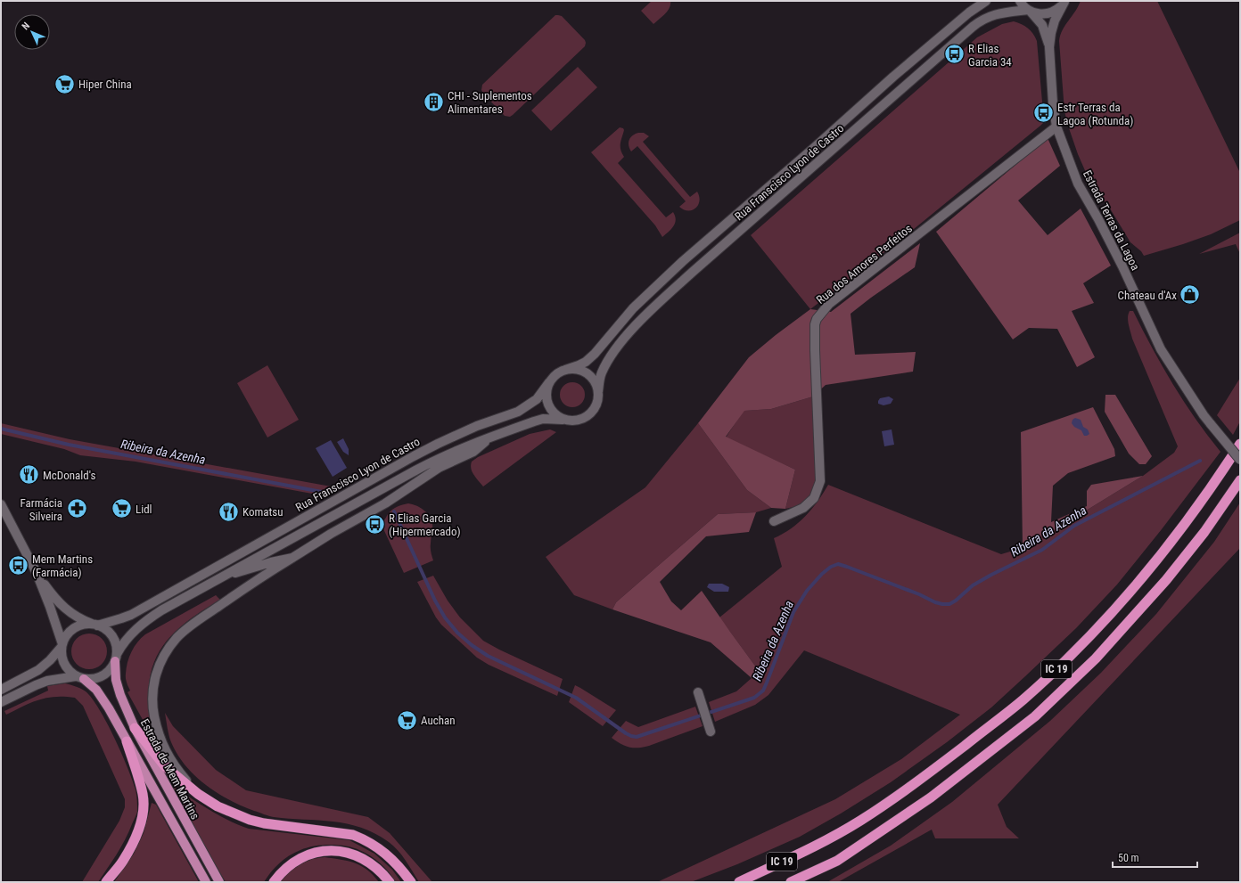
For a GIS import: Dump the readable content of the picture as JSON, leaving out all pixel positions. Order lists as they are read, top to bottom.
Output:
{
  "streets": {
    "highway": ["IC 19"],
    "main road": ["Estrada de Mem Martins"],
    "street": ["Rua Franscisco Lyon de Castro", "Estrada Terras da Lagoa", "Rua dos Amores Perfeitos"]
  },
  "crossings": [
    ["Rua Franscisco Lyon de Castro", "Estrada Terras da Lagoa"],
    ["Rua Franscisco Lyon de Castro", "Estrada de Mem Martins"],
    ["Estrada Terras da Lagoa", "Rua dos Amores Perfeitos"]
  ],
  "water": ["Ribeira da Azenha"],
  "places": {
    "bus stop": [
      "R Elias Garcia 34",
      "Estr Terras da Lagoa (Rotunda)",
      "R Elias Garcia (Hipermercado)",
      "Mem Martins (Farmácia)"
    ],
    "supermarket": ["Hiper China", "Lidl", "Auchan"],
    "building": ["CHI - Suplementos Alimentares"],
    "shop": ["Chateau d'Ax"],
    "restaurant": ["McDonald's", "Komatsu"],
    "pharmacy": ["Farmácia Silveira"]
  },
  "scale_bar": "50 m",
  "north": "top left"
}
